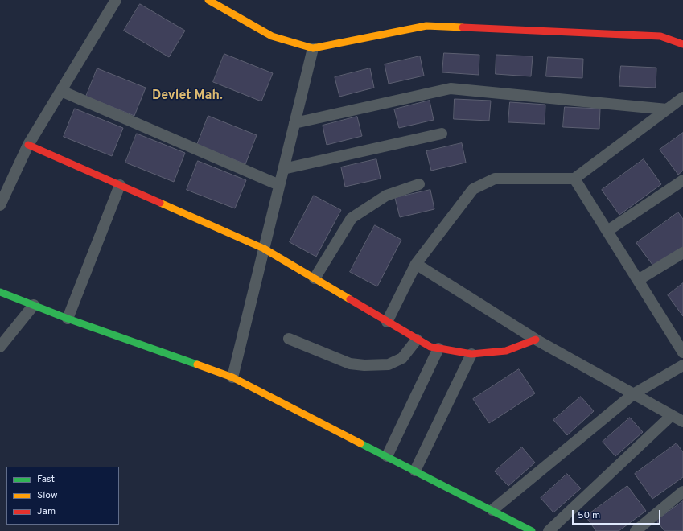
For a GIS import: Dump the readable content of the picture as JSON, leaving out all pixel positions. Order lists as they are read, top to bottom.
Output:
{
  "districts": ["Devlet Mah."],
  "legend": ["Fast", "Slow", "Jam"],
  "scale_bar": "50 m"
}
